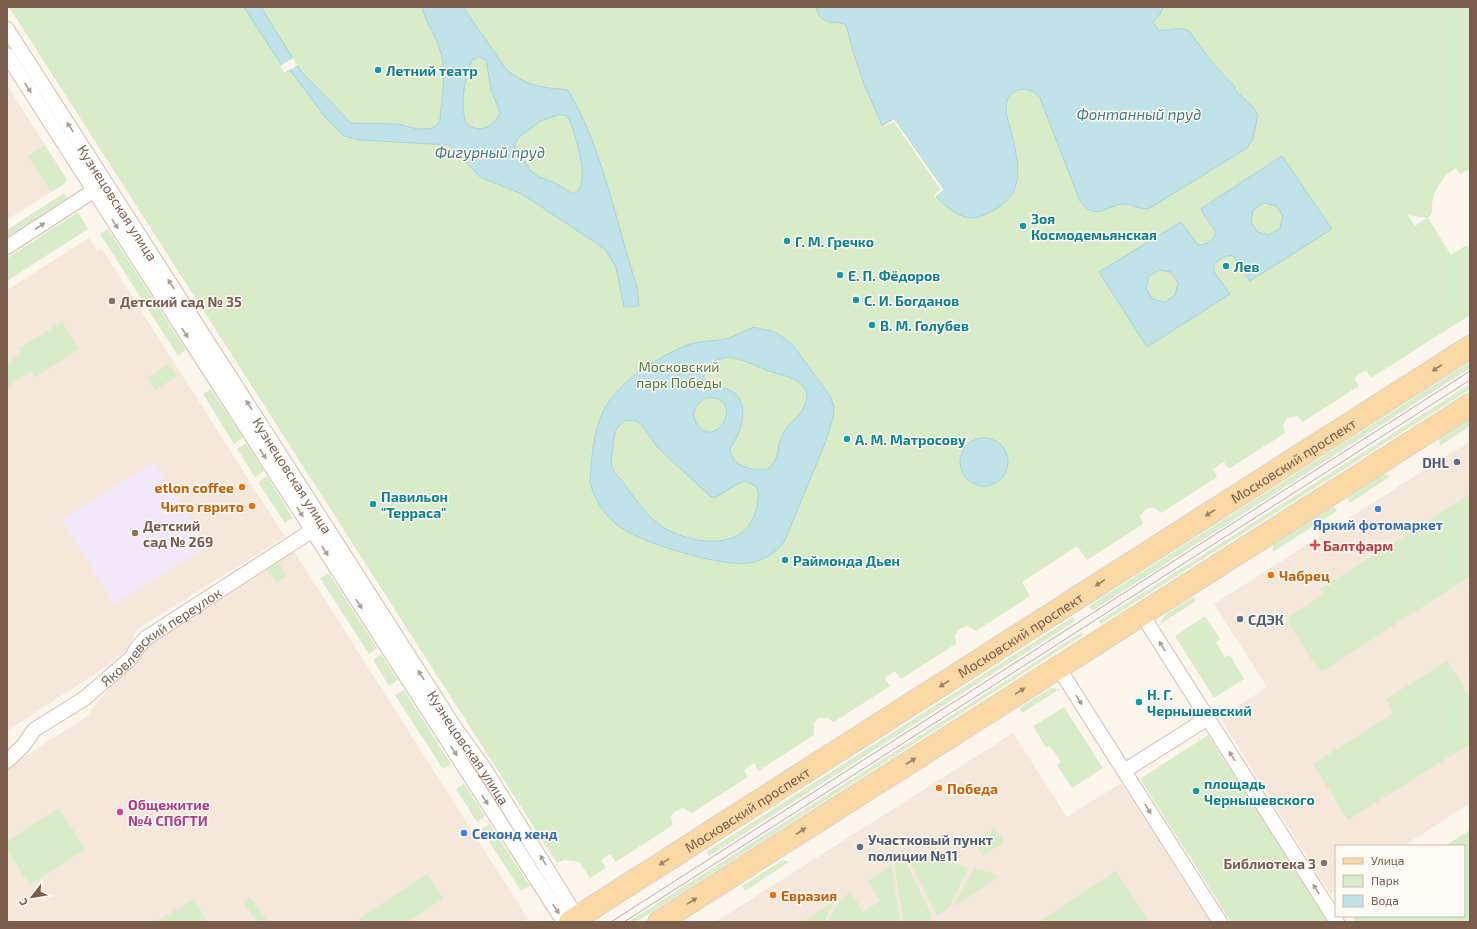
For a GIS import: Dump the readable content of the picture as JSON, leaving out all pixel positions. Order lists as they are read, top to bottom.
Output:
{
  "streets": {
    "main road": ["Московский проспект"],
    "street": ["Кузнецовская улица", "Яковлевский переулок"]
  },
  "crossings": [
    ["Кузнецовская улица", "Московский проспект"],
    ["Кузнецовская улица", "Яковлевский переулок"]
  ],
  "water": ["Фонтанный пруд", "Фигурный пруд"],
  "parks": ["Московский парк Победы"],
  "places": {
    "other": [
      "Летний театр",
      "Зоя Космодемьянская",
      "Г. М. Гречко",
      "Лев",
      "Е. П. Фёдоров",
      "С. И. Богданов",
      "Детский сад № 35",
      "В. М. Голубев",
      "А. М. Матросову",
      "DHL",
      "etlon coffee",
      "Павильон \"Терраса\"",
      "Чито гврито",
      "Яркий фотомаркет",
      "Детский сад № 269",
      "Раймонда Дьен",
      "Чабрец",
      "СДЭК",
      "Н. Г. Чернышевский",
      "Победа",
      "площадь Чернышевского",
      "Общежитие №4 СПбГТИ",
      "Секонд хенд",
      "Участковый пункт полиции №11",
      "Библиотека 3",
      "Евразия"
    ],
    "health": ["Балтфарм"]
  },
  "legend": ["Улица", "Парк", "Вода"],
  "north": "bottom left"
}
